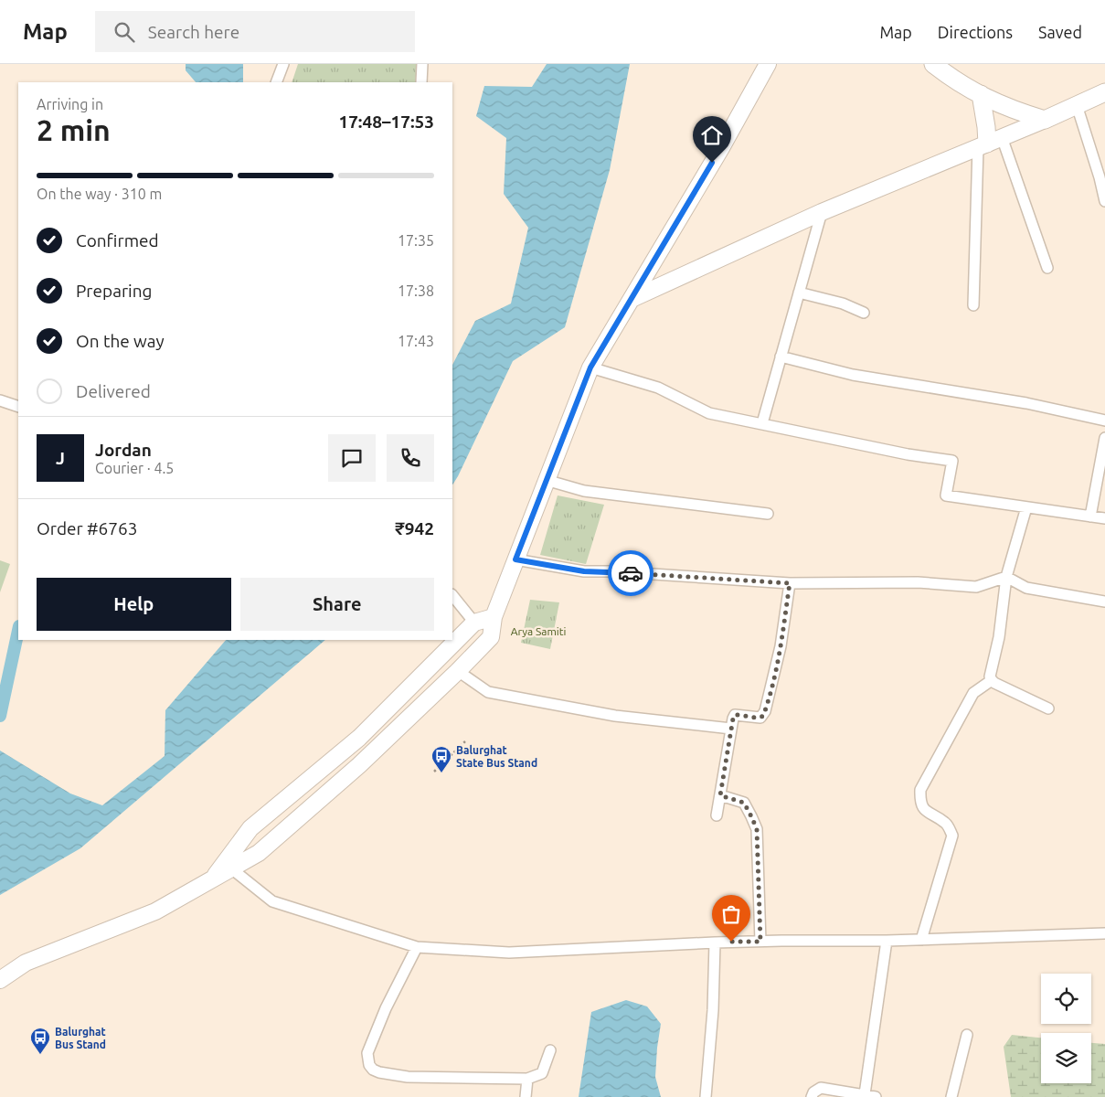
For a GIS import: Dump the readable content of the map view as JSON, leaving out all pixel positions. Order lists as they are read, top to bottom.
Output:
{
  "parks": ["Arya Samiti"],
  "places": {
    "bus stop": ["Balurghat State Bus Stand", "Balurghat Bus Stand"]
  },
  "page": {
    "header": "Map",
    "search": "Search here",
    "nav": ["Map", "Directions", "Saved"],
    "heading": ["2 min", "Arriving in", "17:48–17:53"],
    "panel": [
      "Jordan",
      "Courier · 4.5",
      "Order #6763",
      "₹942"
    ],
    "bar": "On the way · 310 m",
    "list": [
      ["Confirmed", "17:35"],
      ["Preparing", "17:38"],
      ["On the way", "17:43"],
      "Delivered"
    ],
    "round": "J",
    "buttons": ["Help", "Share"]
  }
}
